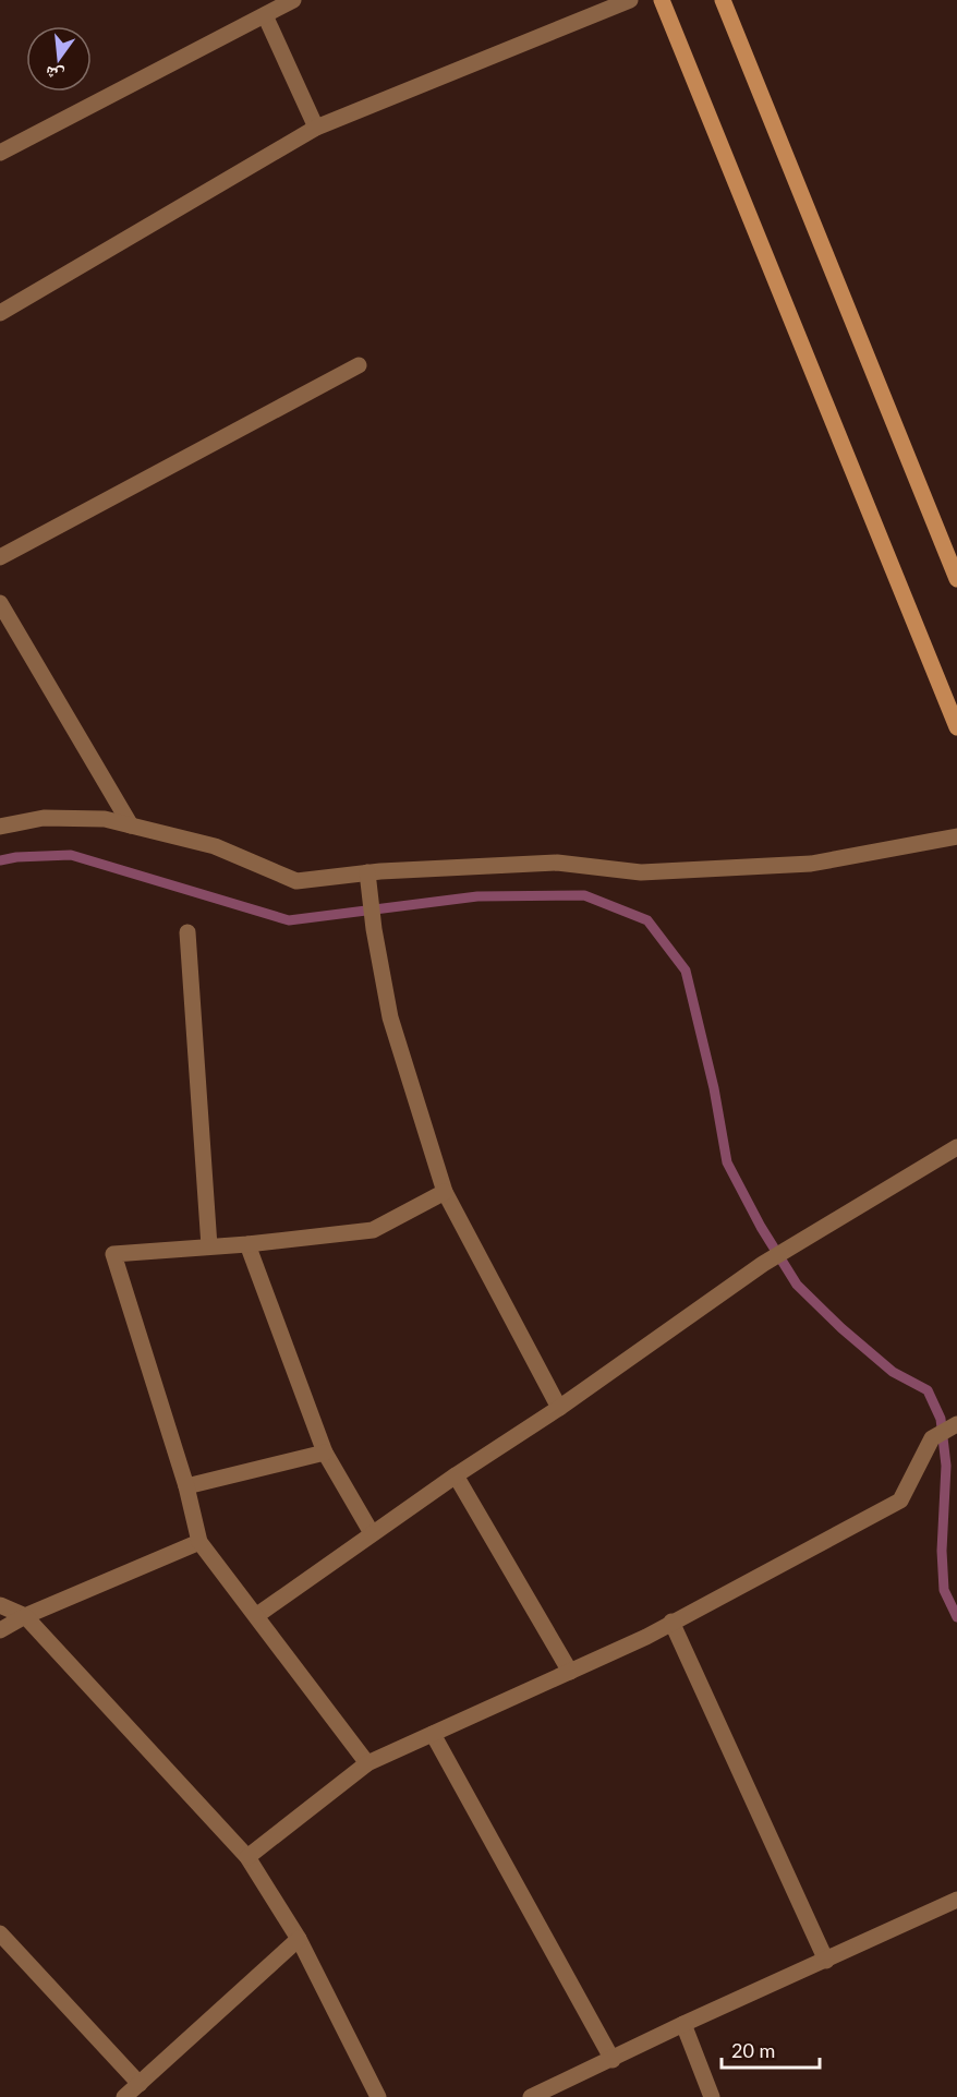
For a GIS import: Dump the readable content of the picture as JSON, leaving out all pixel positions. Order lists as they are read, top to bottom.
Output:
{
  "scale_bar": "20 m",
  "north": "bottom"
}
